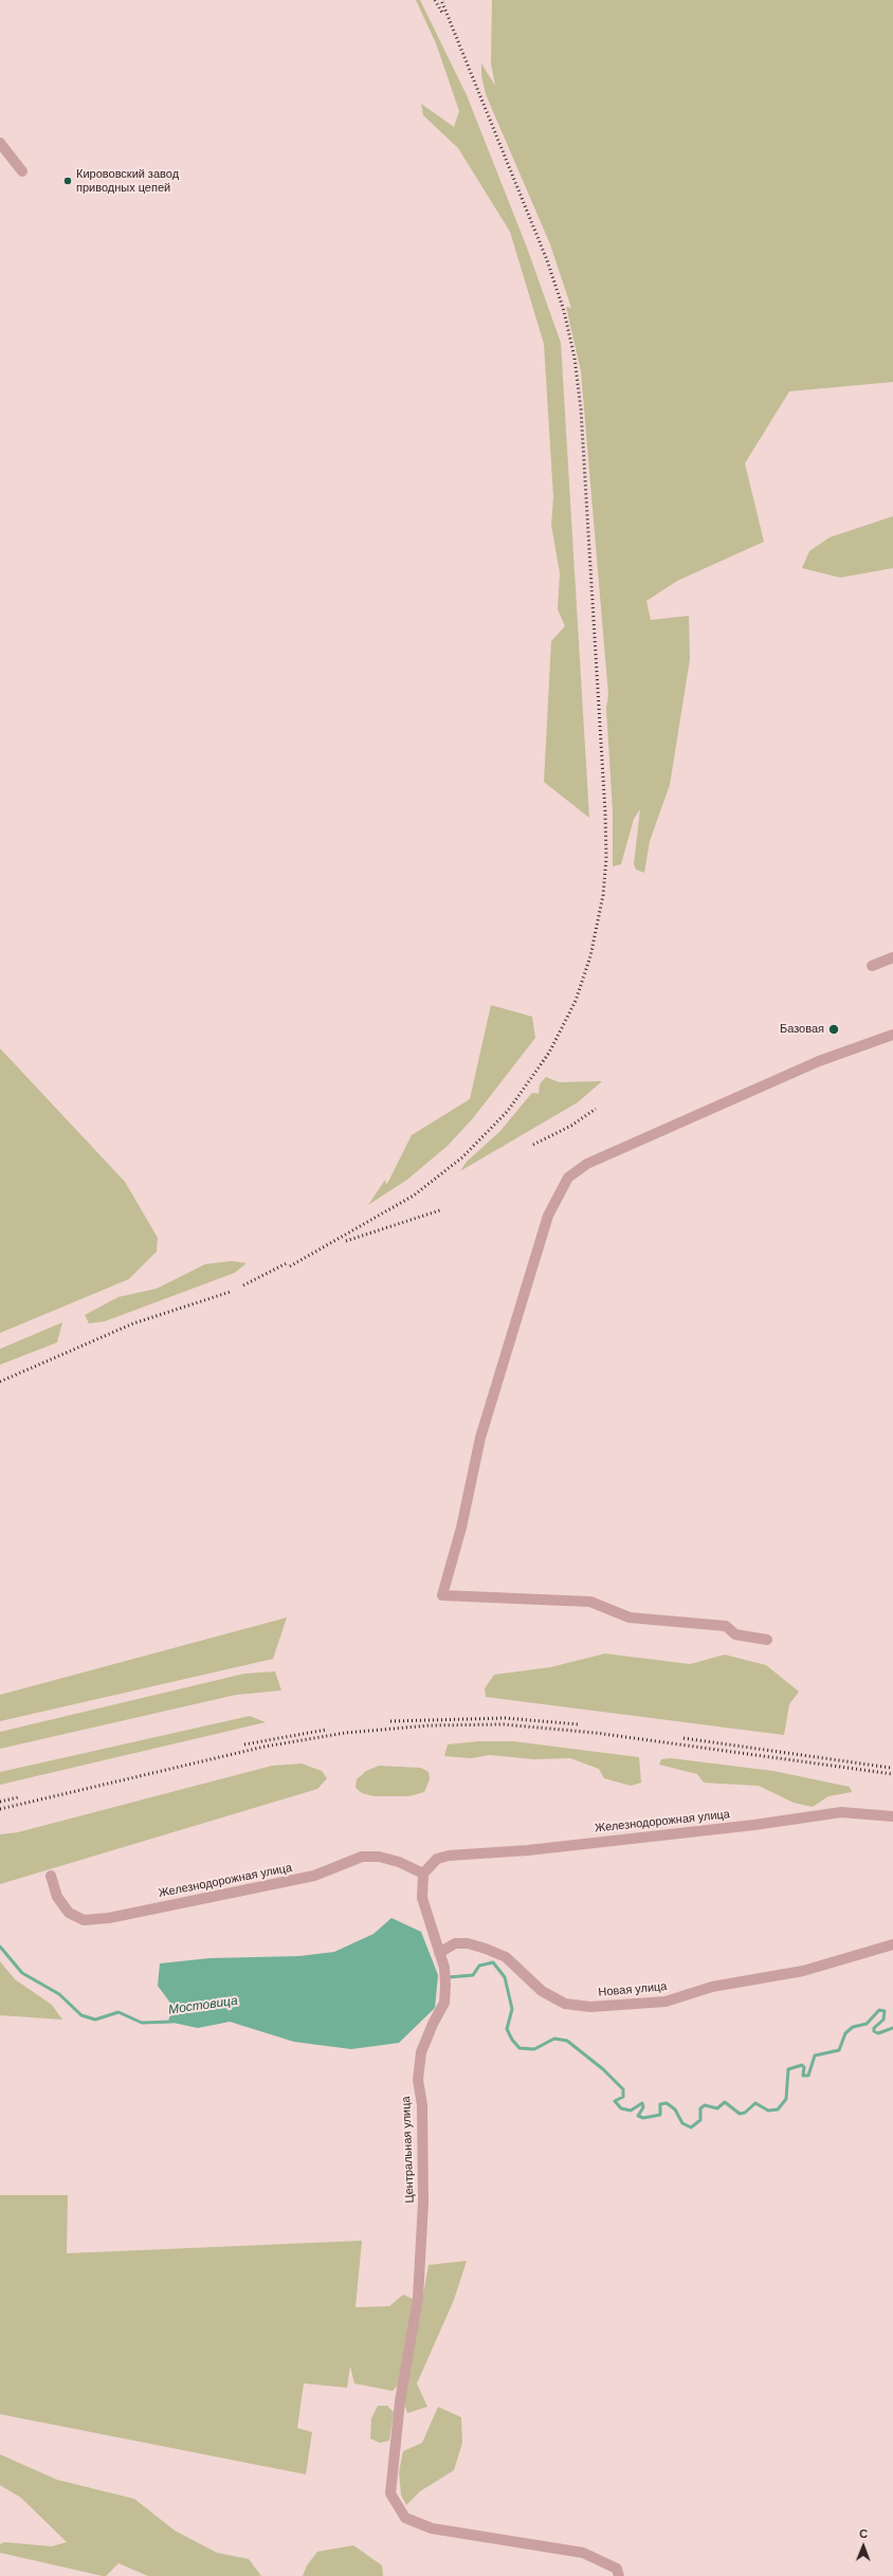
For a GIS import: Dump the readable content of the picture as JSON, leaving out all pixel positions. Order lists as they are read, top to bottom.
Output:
{
  "streets": {
    "street": ["Железнодорожная улица", "Новая улица", "Центральная улица"]
  },
  "crossings": [
    ["Железнодорожная улица", "Центральная улица"],
    ["Новая улица", "Центральная улица"]
  ],
  "water": ["Мостовица"],
  "places": ["Кирововский завод приводных цепей", "Базовая"],
  "north": "top"
}
